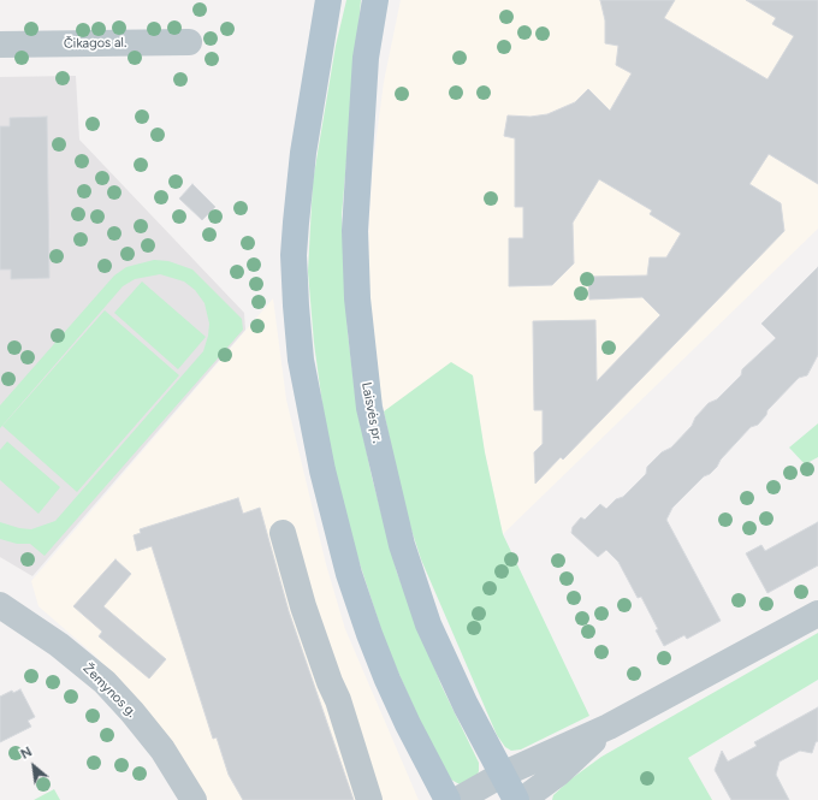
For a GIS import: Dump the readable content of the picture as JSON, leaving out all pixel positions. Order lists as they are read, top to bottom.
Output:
{
  "streets": {
    "main road": ["Laisvės pr."],
    "street": ["Čikagos al.", "Žemynos g."]
  },
  "north": "top left"
}
